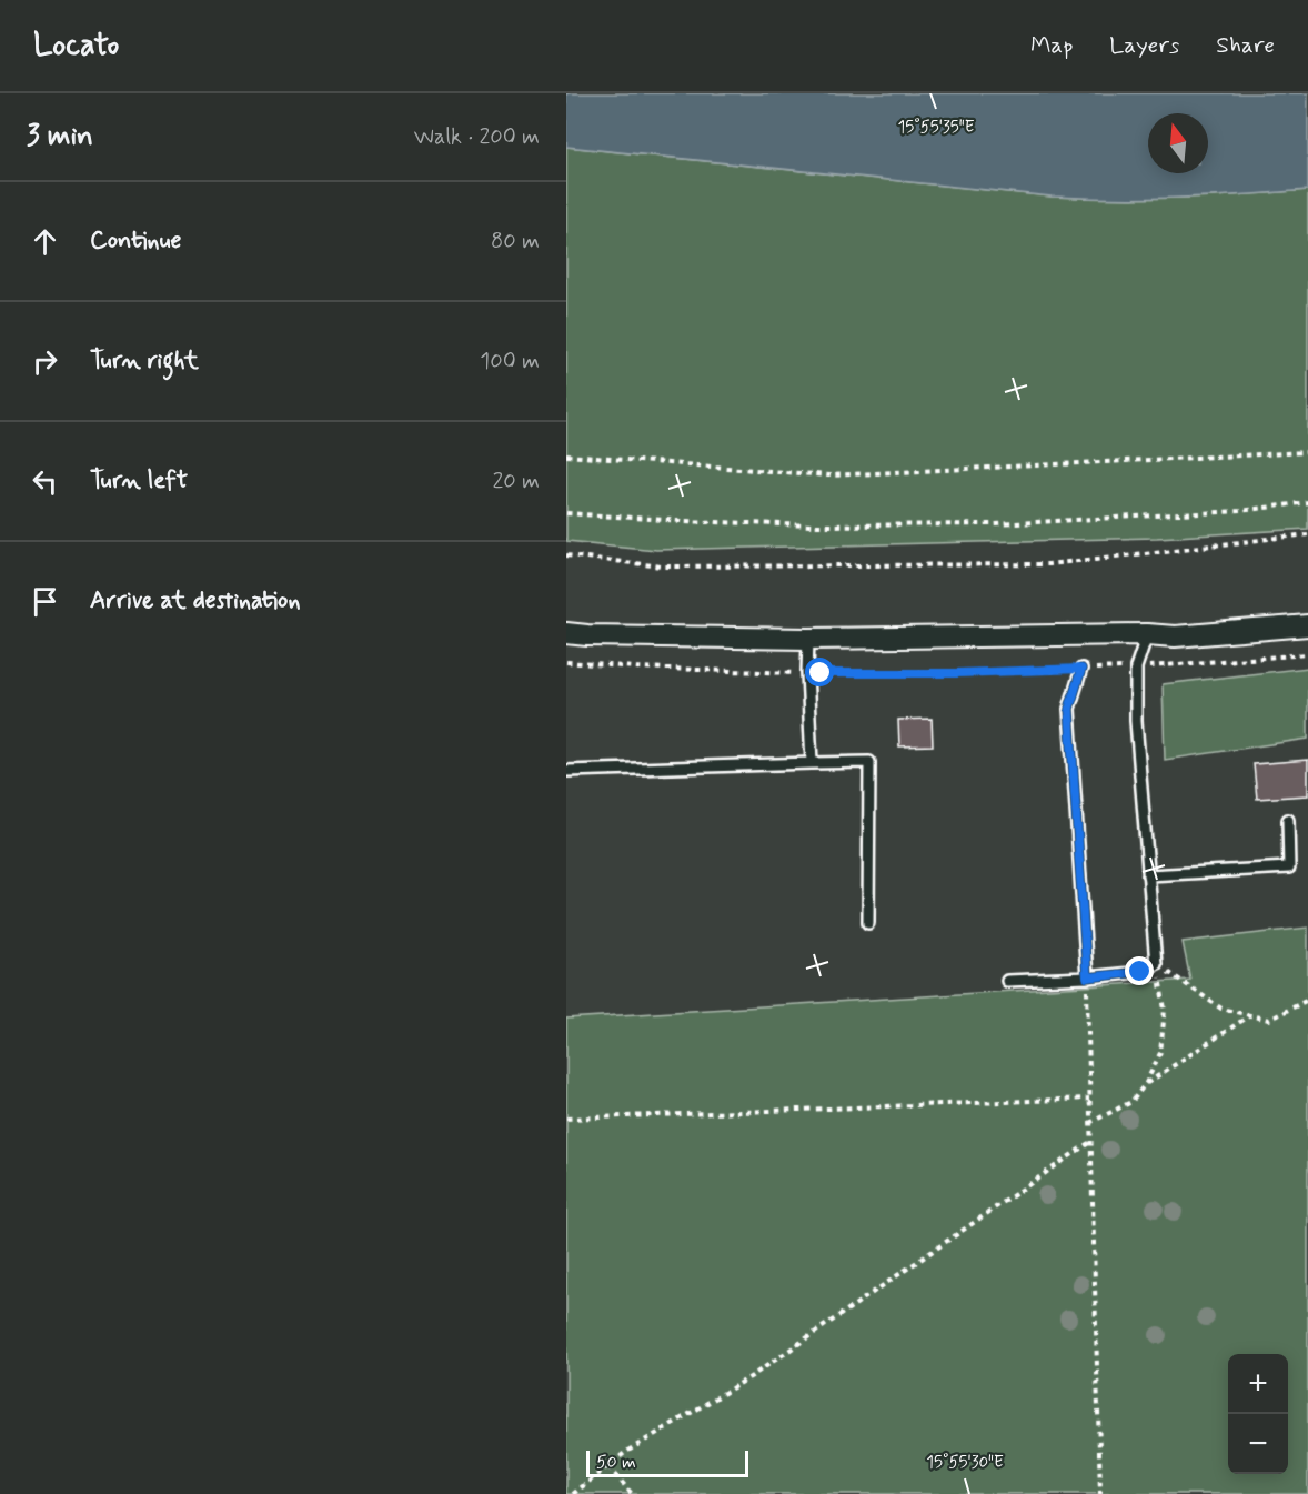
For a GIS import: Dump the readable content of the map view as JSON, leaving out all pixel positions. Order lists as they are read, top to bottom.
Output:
{
  "scale_bar": "50 m",
  "north": "top",
  "page": {
    "header": "Locato",
    "nav": ["Map", "Layers", "Share"],
    "heading": ["3 min", "Walk · 200 m"],
    "list": [
      ["Continue", "80 m"],
      ["Turn right", "100 m"],
      ["Turn left", "20 m"],
      "Arrive at destination"
    ],
    "map_buttons": ["+", "−"],
    "scale": "50 m"
  },
  "coordinates": ["15°55'35\"E", "15°55'30\"E"]
}
